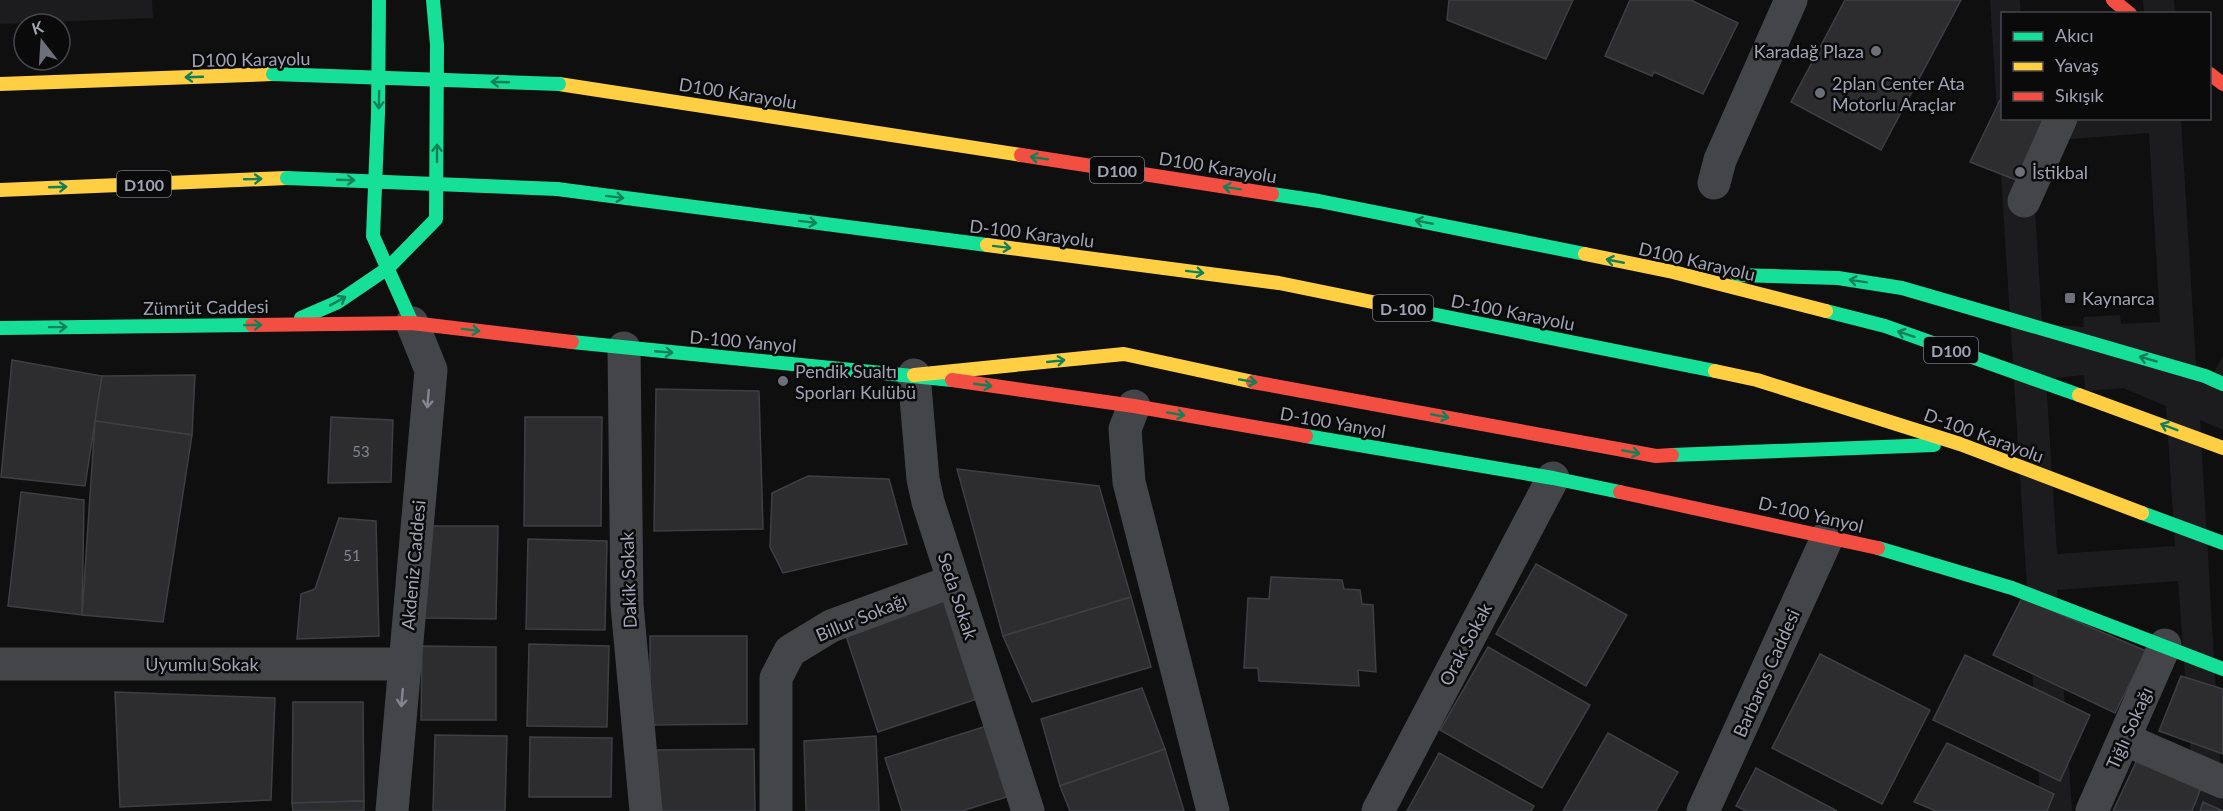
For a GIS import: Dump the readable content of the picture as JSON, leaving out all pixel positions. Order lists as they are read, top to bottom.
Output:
{
  "streets": {
    "main road": [
      "D100 Karayolu",
      "D100",
      "D-100 Karayolu",
      "Zümrüt Caddesi",
      "D-100",
      "D-100 Yanyol"
    ],
    "street": [
      "Akdeniz Caddesi",
      "Dakik Sokak",
      "Seda Sokak",
      "Billur Sokağı",
      "Orak Sokak",
      "Uyumlu Sokak",
      "Barbaros Caddesi",
      "Tığlı Sokağı"
    ]
  },
  "crossings": [
    ["D100", "D-100 Karayolu"],
    ["Zümrüt Caddesi", "D-100 Yanyol"],
    ["Zümrüt Caddesi", "Akdeniz Caddesi"],
    ["D-100 Yanyol", "Akdeniz Caddesi"],
    ["D-100 Yanyol", "Dakik Sokak"],
    ["D-100 Yanyol", "Seda Sokak"],
    ["D-100 Yanyol", "Orak Sokak"],
    ["D-100 Yanyol", "Barbaros Caddesi"],
    ["D-100 Yanyol", "Tığlı Sokağı"],
    ["Akdeniz Caddesi", "Uyumlu Sokak"],
    ["Seda Sokak", "Billur Sokağı"]
  ],
  "one_way": ["Zümrüt Caddesi", "Akdeniz Caddesi"],
  "places": {
    "other": [
      "Karadağ Plaza",
      "2plan Center Ata Motorlu Araçlar",
      "İstikbal",
      "Pendik Sualtı Sporları Kulübü"
    ],
    "transit": ["Kaynarca"]
  },
  "house_numbers": ["53", "51"],
  "legend": ["Akıcı", "Yavaş", "Sıkışık"],
  "north": "top"
}
